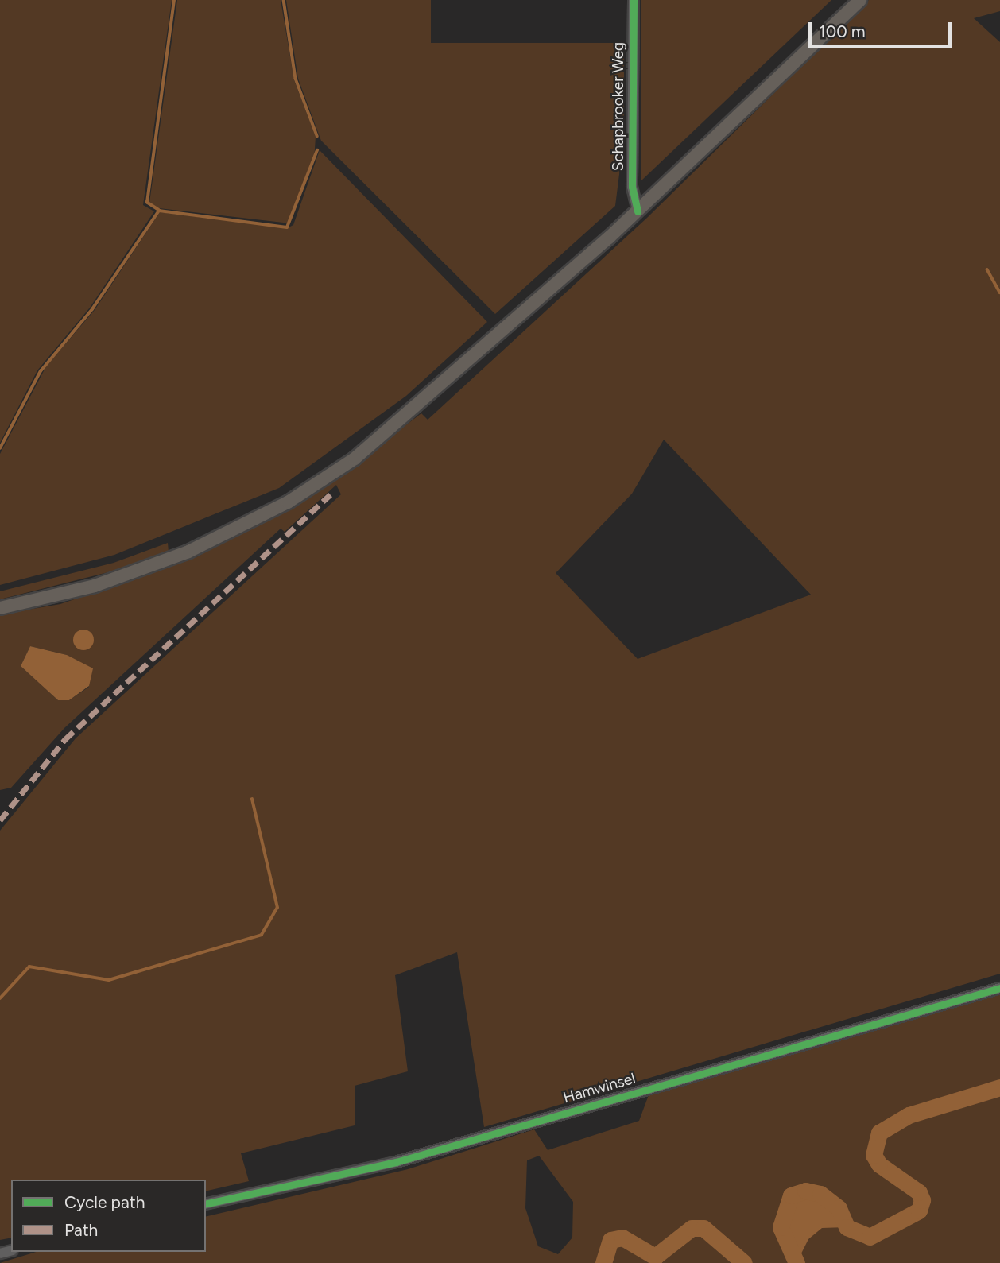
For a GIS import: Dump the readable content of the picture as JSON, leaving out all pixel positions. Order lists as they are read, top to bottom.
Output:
{
  "streets": {
    "street": ["Schapbrooker Weg", "Hamwinsel"]
  },
  "legend": ["Cycle path", "Path"],
  "scale_bar": "100 m"
}
